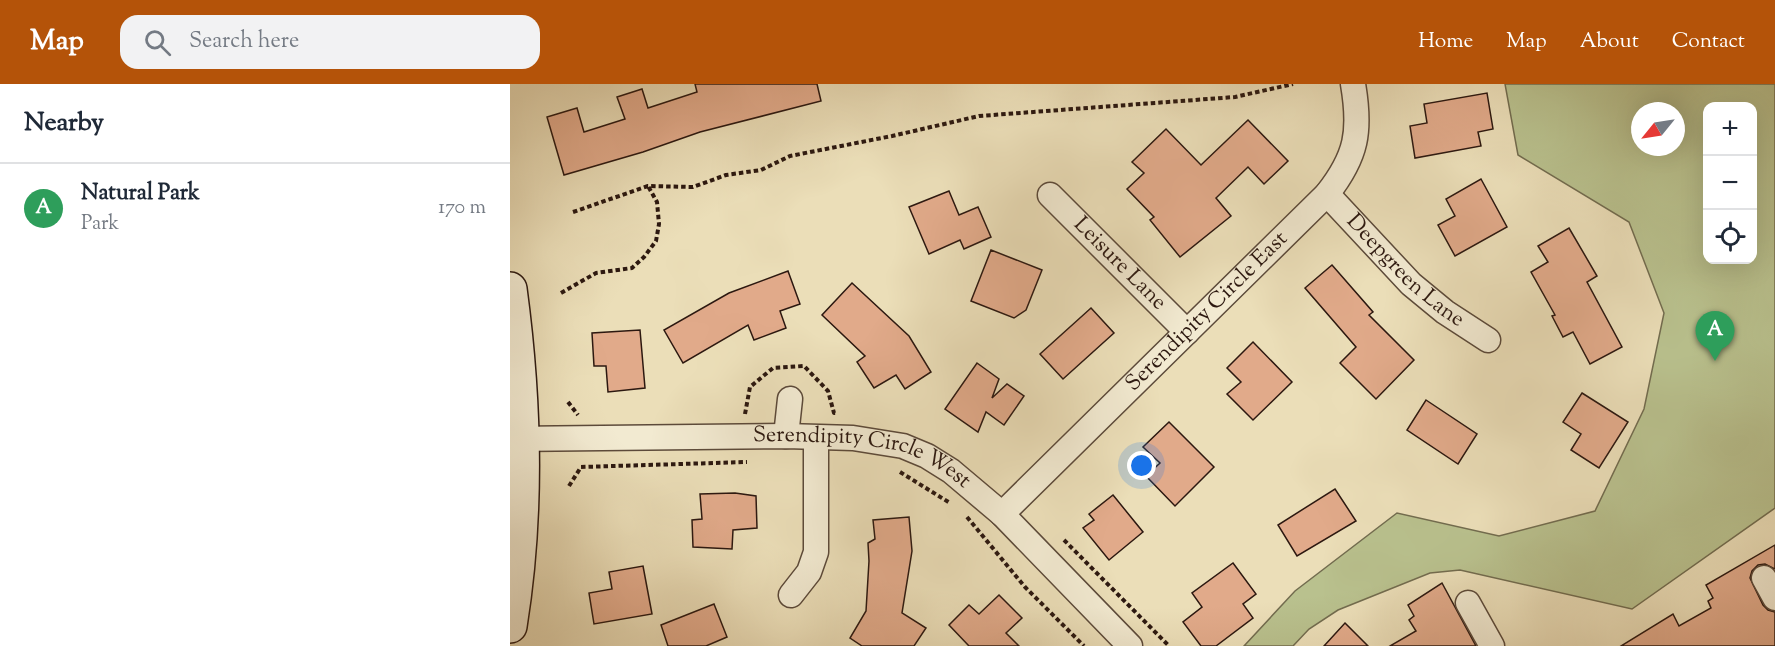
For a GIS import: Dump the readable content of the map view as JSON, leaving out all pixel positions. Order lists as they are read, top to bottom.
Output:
{
  "streets": {
    "street": [
      "Leisure Lane",
      "Deepgreen Lane",
      "Serendipity Circle East",
      "Serendipity Circle West"
    ]
  },
  "crossings": [
    ["Leisure Lane", "Serendipity Circle East"],
    ["Deepgreen Lane", "Serendipity Circle East"],
    ["Serendipity Circle East", "Serendipity Circle West"]
  ],
  "north": "bottom left",
  "page": {
    "header": "Map",
    "search": "Search here",
    "nav": [
      "Home",
      "Map",
      "About",
      "Contact"
    ],
    "heading": "Nearby",
    "map_buttons": ["+", "−"],
    "list": [
      {
        "mark": "A",
        "name": "Natural Park",
        "note": "Park",
        "value": "170 m"
      }
    ],
    "pins": "A"
  }
}
